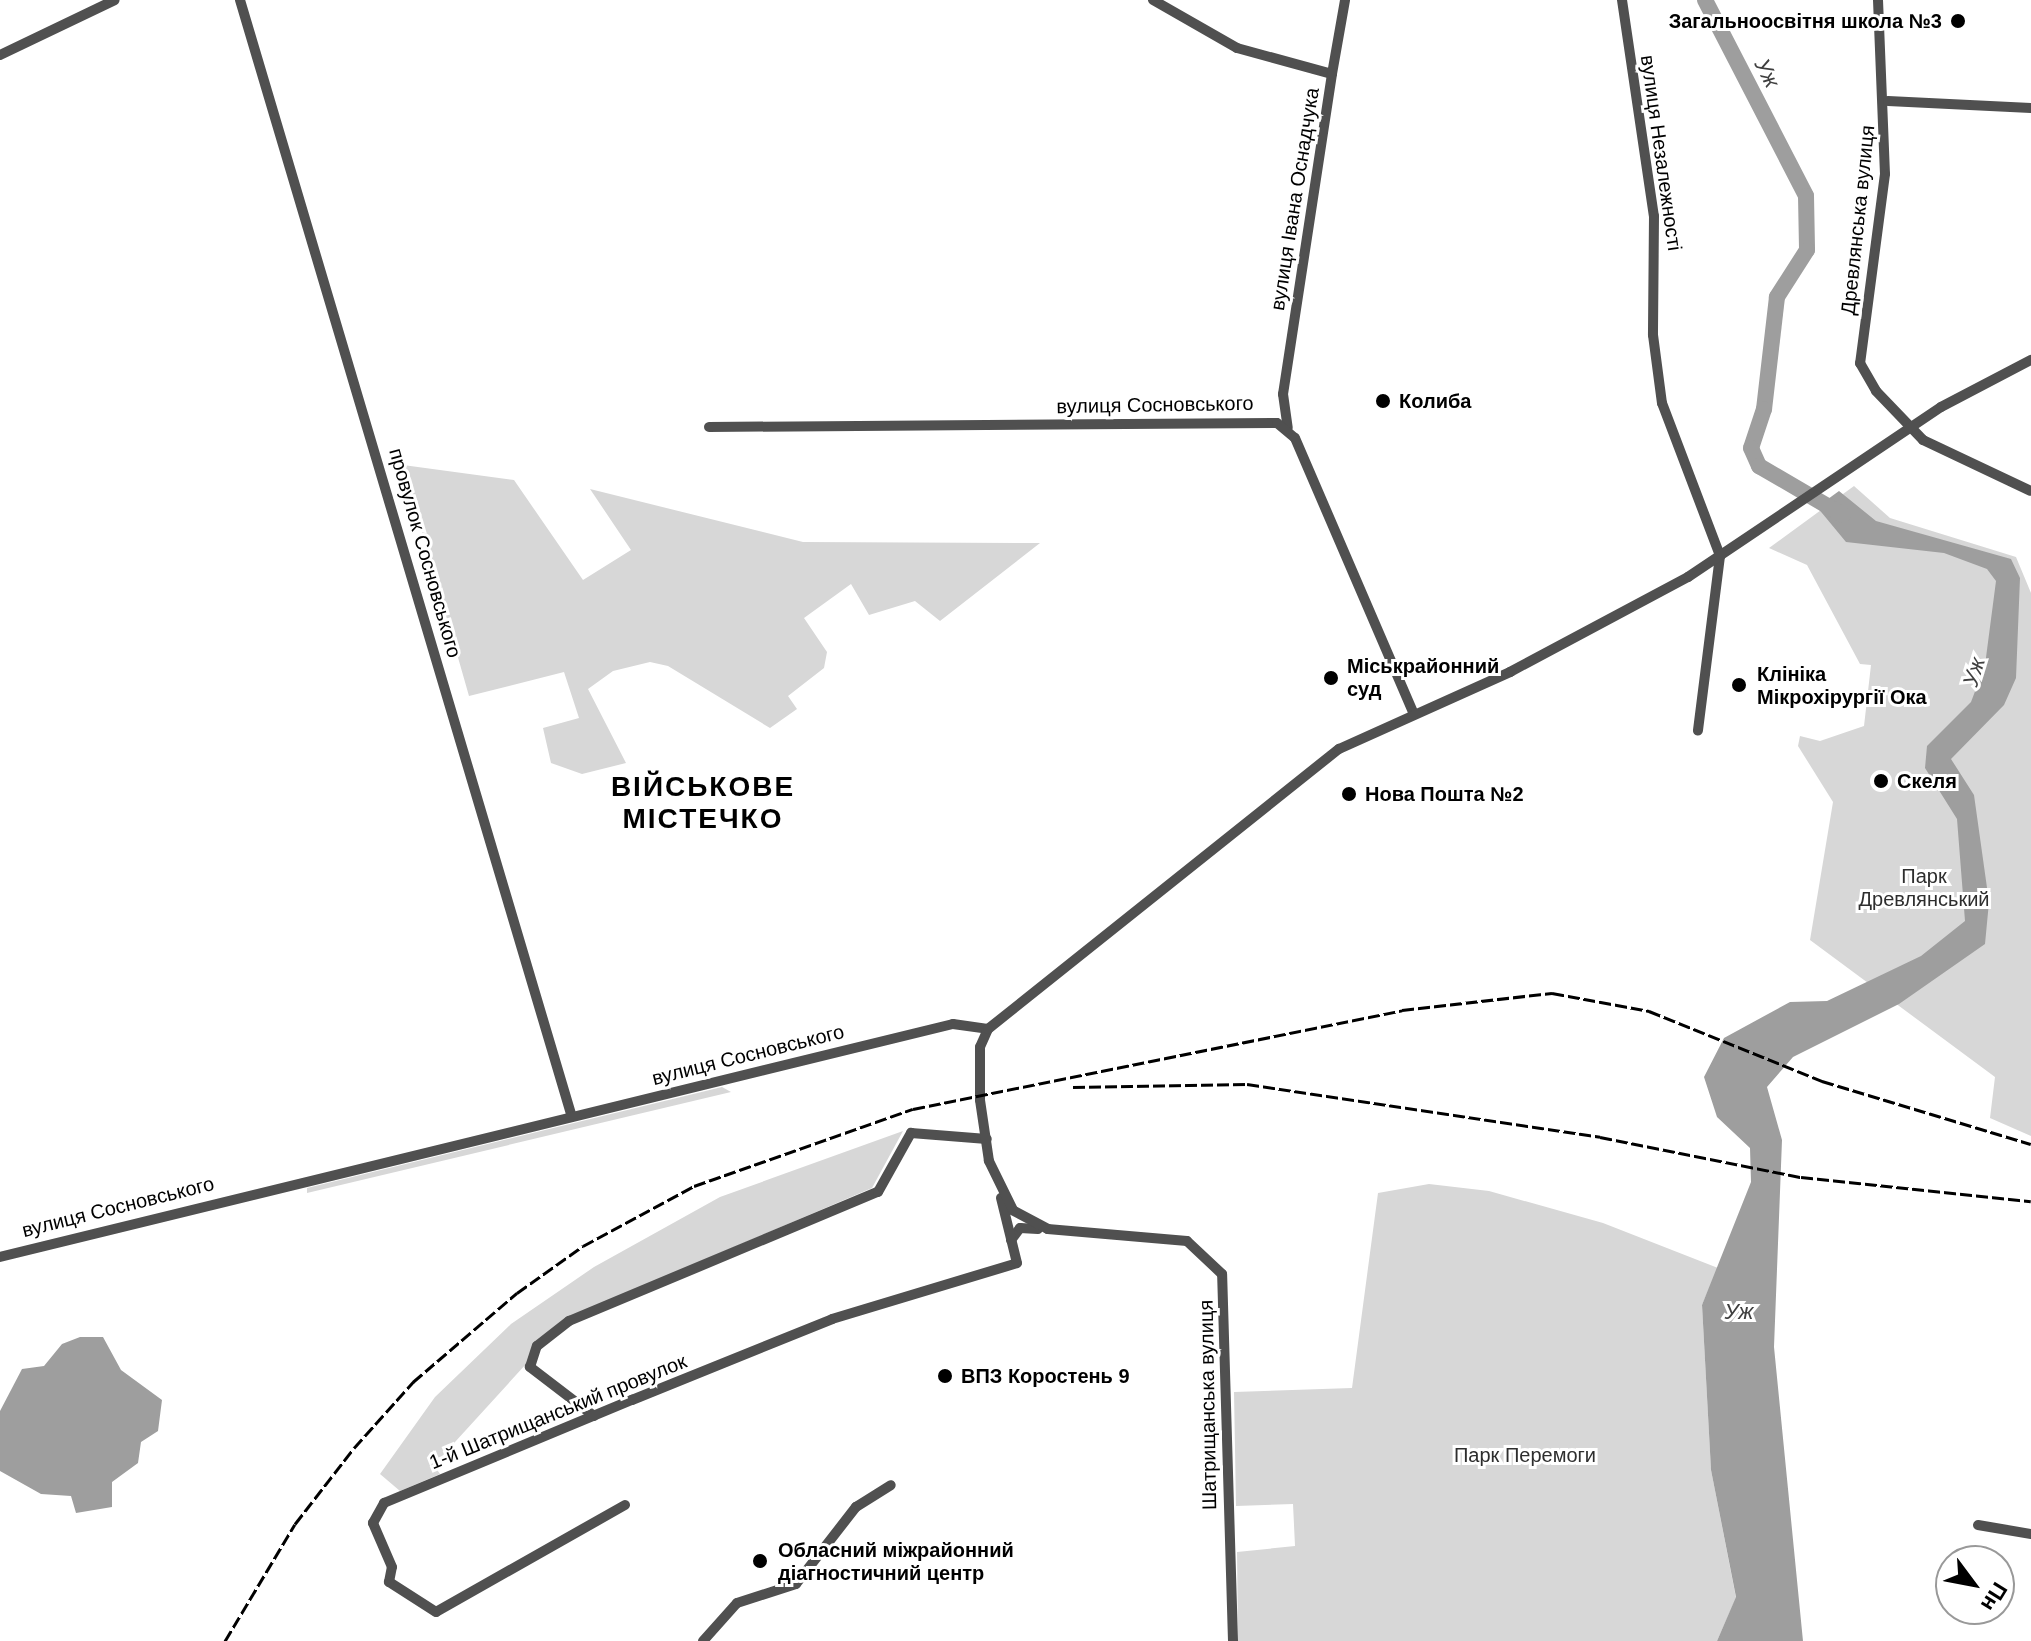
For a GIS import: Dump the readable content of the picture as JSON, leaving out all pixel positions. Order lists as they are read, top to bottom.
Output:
{
  "streets": {
    "street": [
      "вулиця Незалежності",
      "вулиця Івана Оснадчука",
      "Древлянська вулиця",
      "вулиця Сосновського",
      "провулок Сосновського",
      "Шатрищанська вулиця",
      "1-й Шатрищанський провулок"
    ]
  },
  "crossings": [
    ["вулиця Івана Оснадчука", "вулиця Сосновського"],
    ["вулиця Сосновського", "провулок Сосновського"]
  ],
  "districts": ["ВІЙСЬКОВЕ МІСТЕЧКО"],
  "water": ["Уж"],
  "parks": ["Парк Древлянський", "Парк Перемоги"],
  "places": [
    "Загальноосвітня школа №3",
    "Колиба",
    "Міськрайонний суд",
    "Клініка Мікрохірургії Ока",
    "Скеля",
    "Нова Пошта №2",
    "ВПЗ Коростень 9",
    "Обласний міжрайонний діагностичний центр"
  ],
  "north": "bottom right"
}
